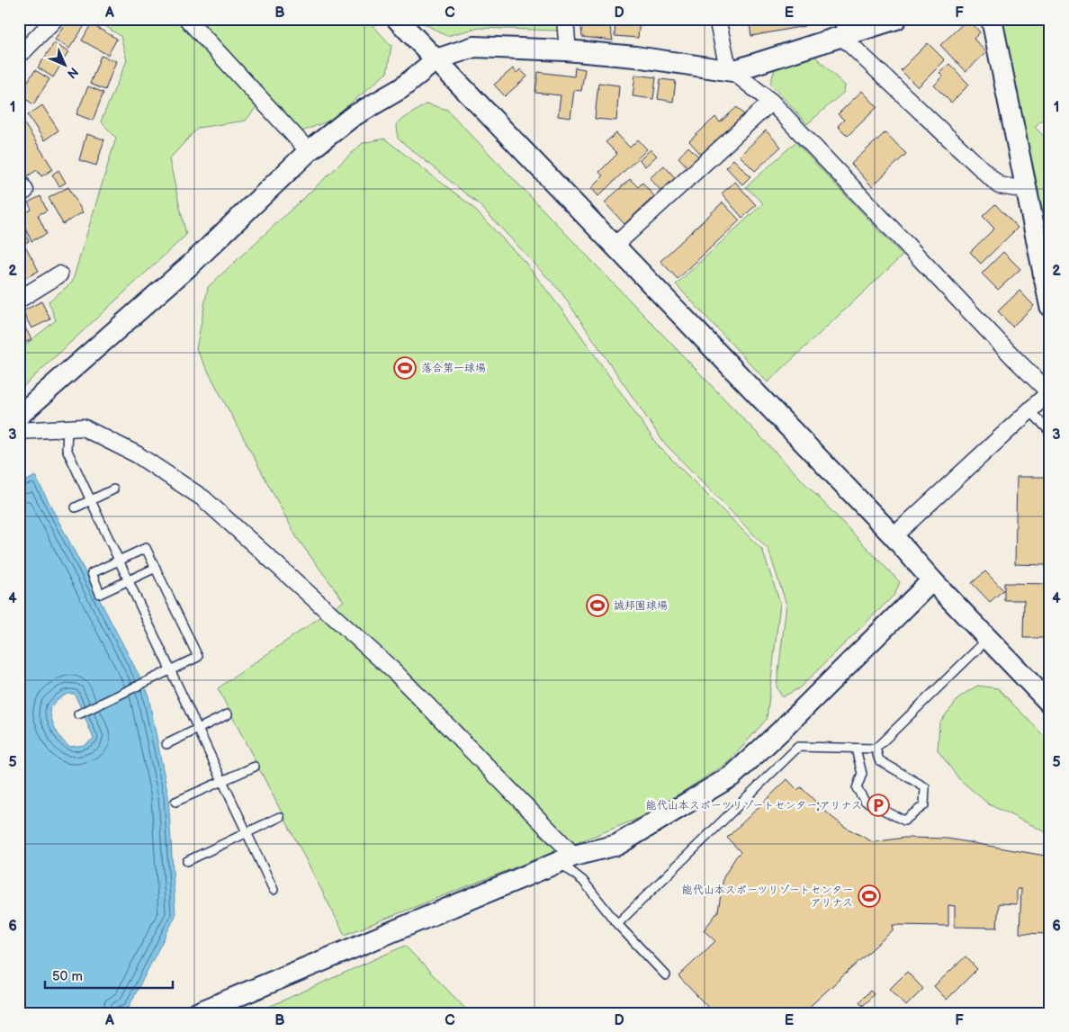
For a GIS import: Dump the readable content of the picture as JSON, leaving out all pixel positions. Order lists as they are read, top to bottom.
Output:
{
  "places": {
    "sports": ["落合第一球場", "誠邦園球場", "能代山本スポーツリゾートセンター アリナス"],
    "parking": ["能代山本スポーツリゾートセンター;アリナス"]
  },
  "scale_bar": "50 m",
  "north": "bottom right",
  "grid": {
    "columns": [
      "A",
      "B",
      "C",
      "D",
      "E",
      "F"
    ],
    "rows": [
      "1",
      "2",
      "3",
      "4",
      "5",
      "6"
    ]
  }
}
